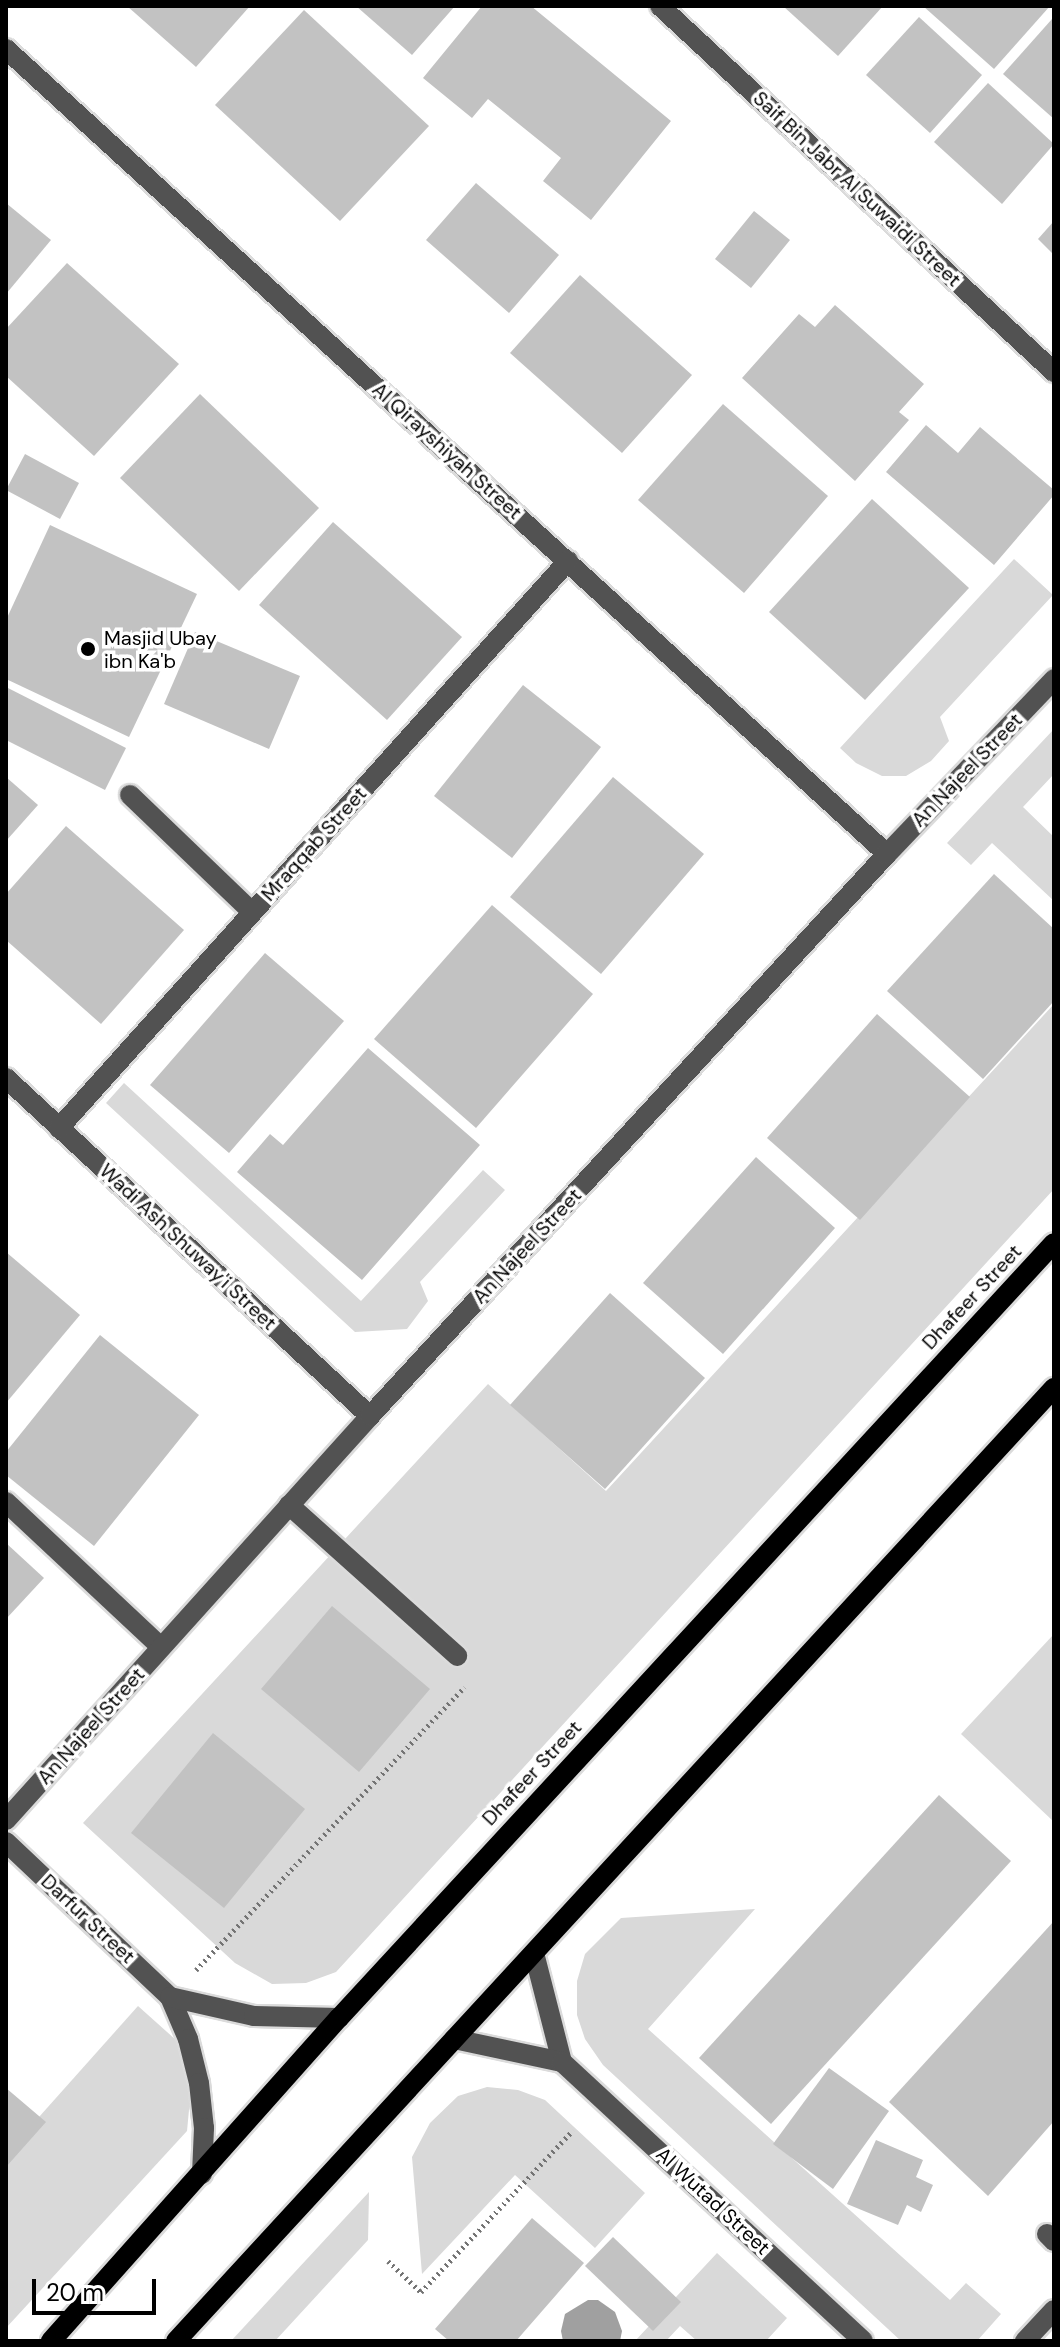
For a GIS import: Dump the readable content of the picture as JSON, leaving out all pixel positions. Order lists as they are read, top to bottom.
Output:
{
  "streets": {
    "main road": ["Dhafeer Street"],
    "street": [
      "Saif Bin Jabr Al Suwaidi Street",
      "Al Qirayshiyah Street",
      "An Najeel Street",
      "Mraqqab Street",
      "Wadi Ash Shuway'i Street",
      "Darfur Street",
      "Al Wutad Street"
    ]
  },
  "crossings": [
    ["Al Qirayshiyah Street", "An Najeel Street"],
    ["Al Qirayshiyah Street", "Mraqqab Street"],
    ["An Najeel Street", "Wadi Ash Shuway'i Street"],
    ["Mraqqab Street", "Wadi Ash Shuway'i Street"],
    ["Dhafeer Street", "Darfur Street"]
  ],
  "places": ["Masjid Ubay ibn Ka'b"],
  "scale_bar": "20 m"
}
